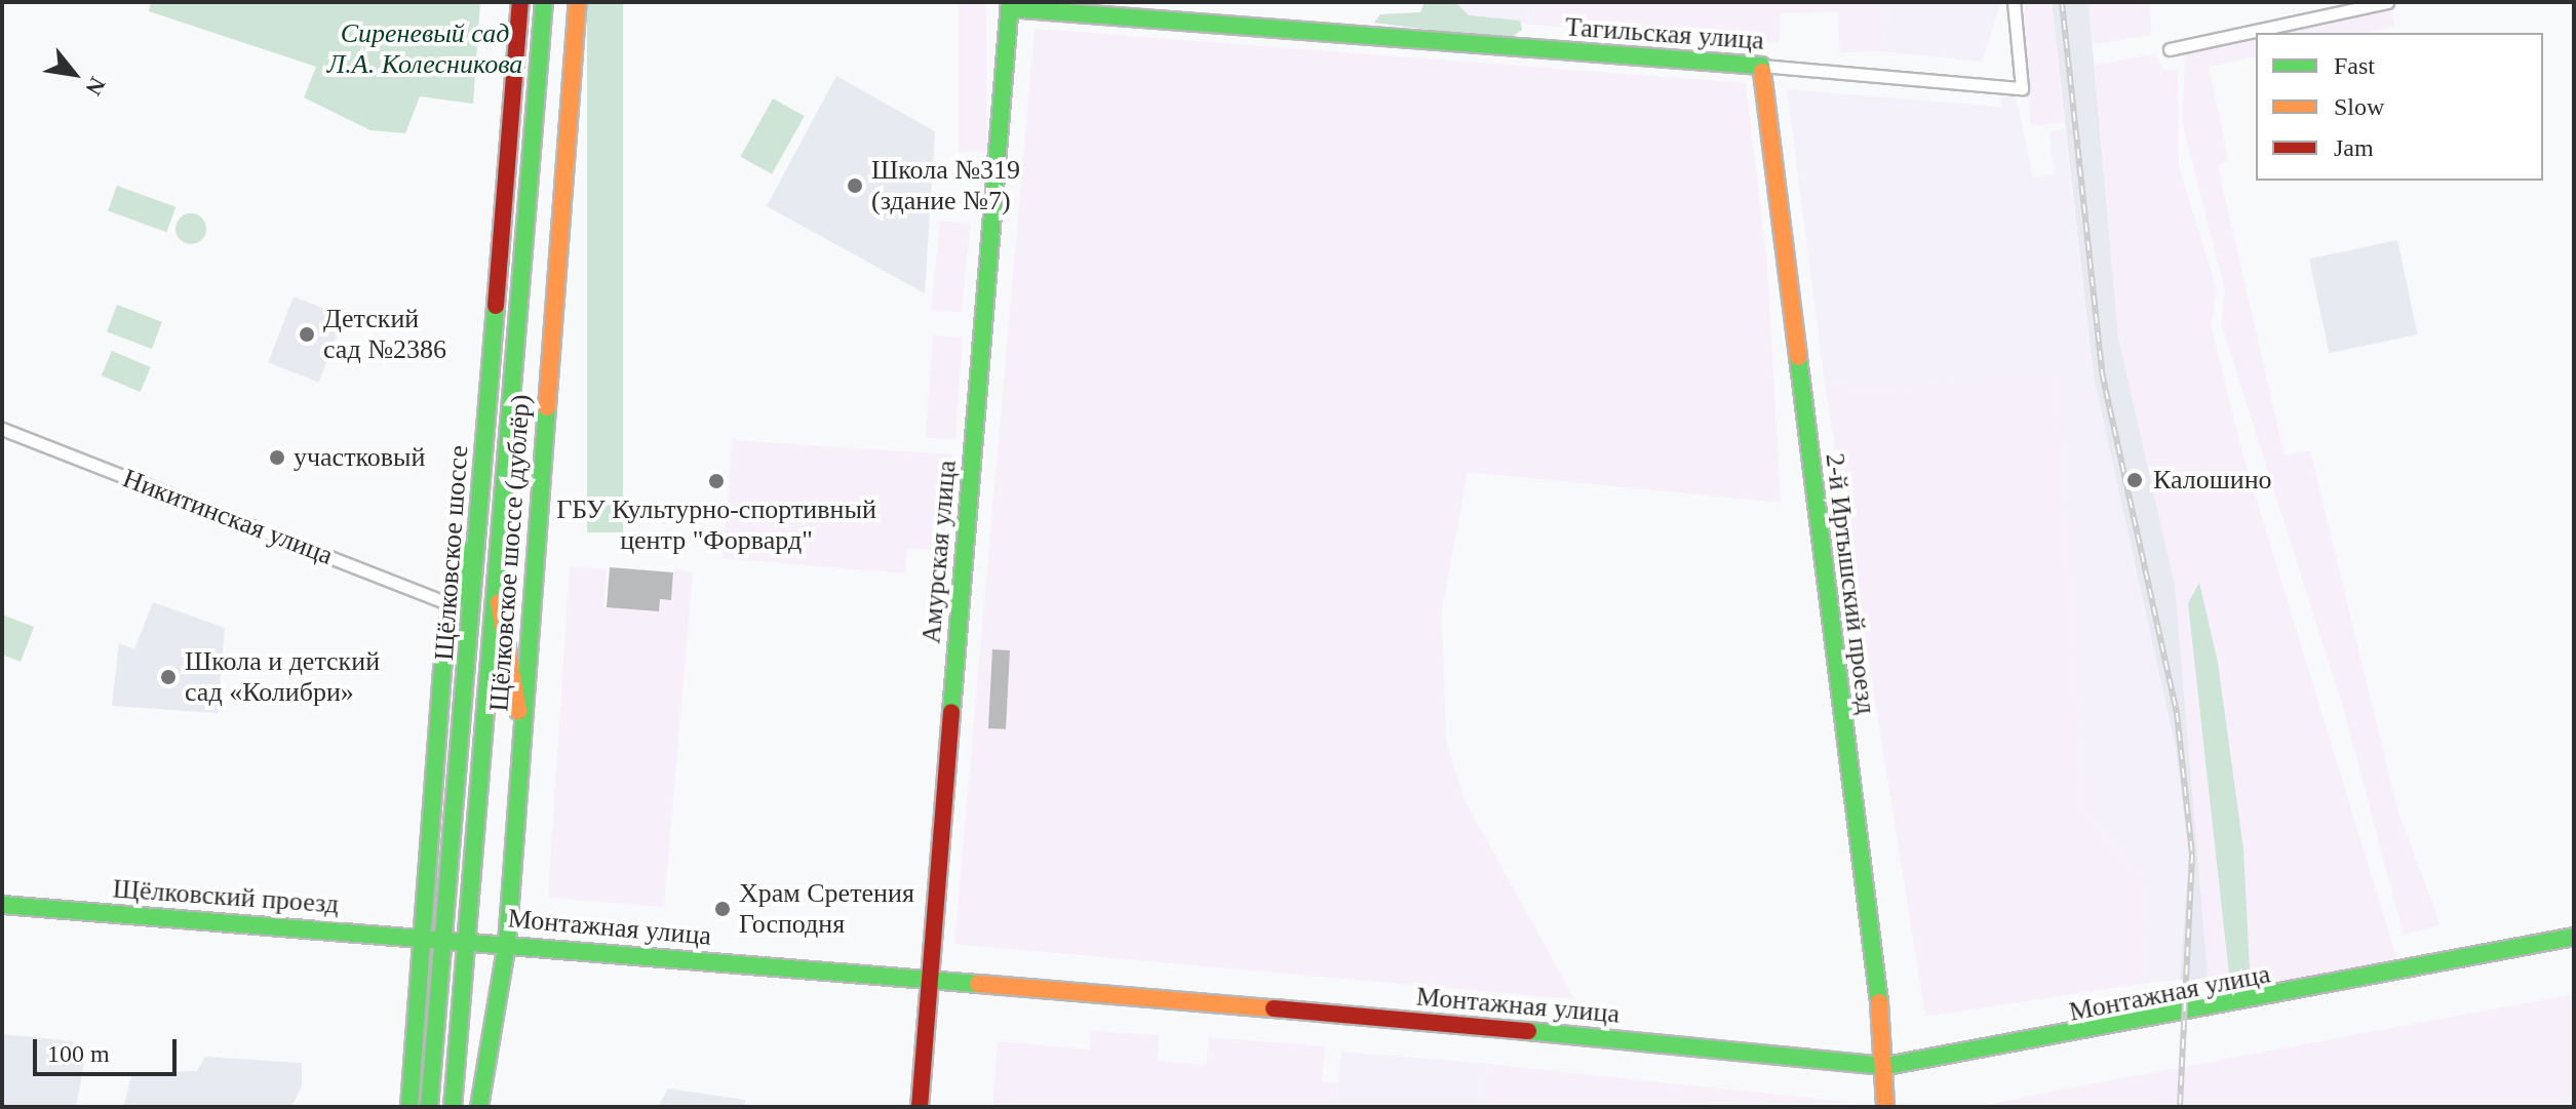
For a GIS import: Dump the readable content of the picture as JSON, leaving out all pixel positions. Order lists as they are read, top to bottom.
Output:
{
  "streets": {
    "street": [
      "Тагильская улица",
      "Никитинская улица",
      "Амурская улица",
      "Щёлковское шоссе",
      "Щёлковское шоссе (дублёр)",
      "2-й Иртышский проезд",
      "Щёлковский проезд",
      "Монтажная улица"
    ]
  },
  "crossings": [
    ["Тагильская улица", "Амурская улица"],
    ["Тагильская улица", "2-й Иртышский проезд"],
    ["Никитинская улица", "Щёлковское шоссе (дублёр)"],
    ["Амурская улица", "Монтажная улица"],
    ["Щёлковское шоссе", "Щёлковское шоссе (дублёр)"],
    ["Щёлковское шоссе", "Щёлковский проезд"],
    ["Щёлковское шоссе", "Монтажная улица"],
    ["Щёлковское шоссе (дублёр)", "Щёлковский проезд"],
    ["Щёлковское шоссе (дублёр)", "Монтажная улица"],
    ["2-й Иртышский проезд", "Монтажная улица"],
    ["Щёлковский проезд", "Монтажная улица"]
  ],
  "parks": ["Сиреневый сад Л.А. Колесникова"],
  "places": [
    "Школа №319 (здание №7)",
    "Детский сад №2386",
    "участковый",
    "Калошино",
    "ГБУ Культурно-спортивный центр \"Форвард\"",
    "Школа и детский сад «Колибри»",
    "Храм Сретения Господня"
  ],
  "legend": ["Fast", "Slow", "Jam"],
  "scale_bar": "100 m",
  "north": "bottom right"
}
